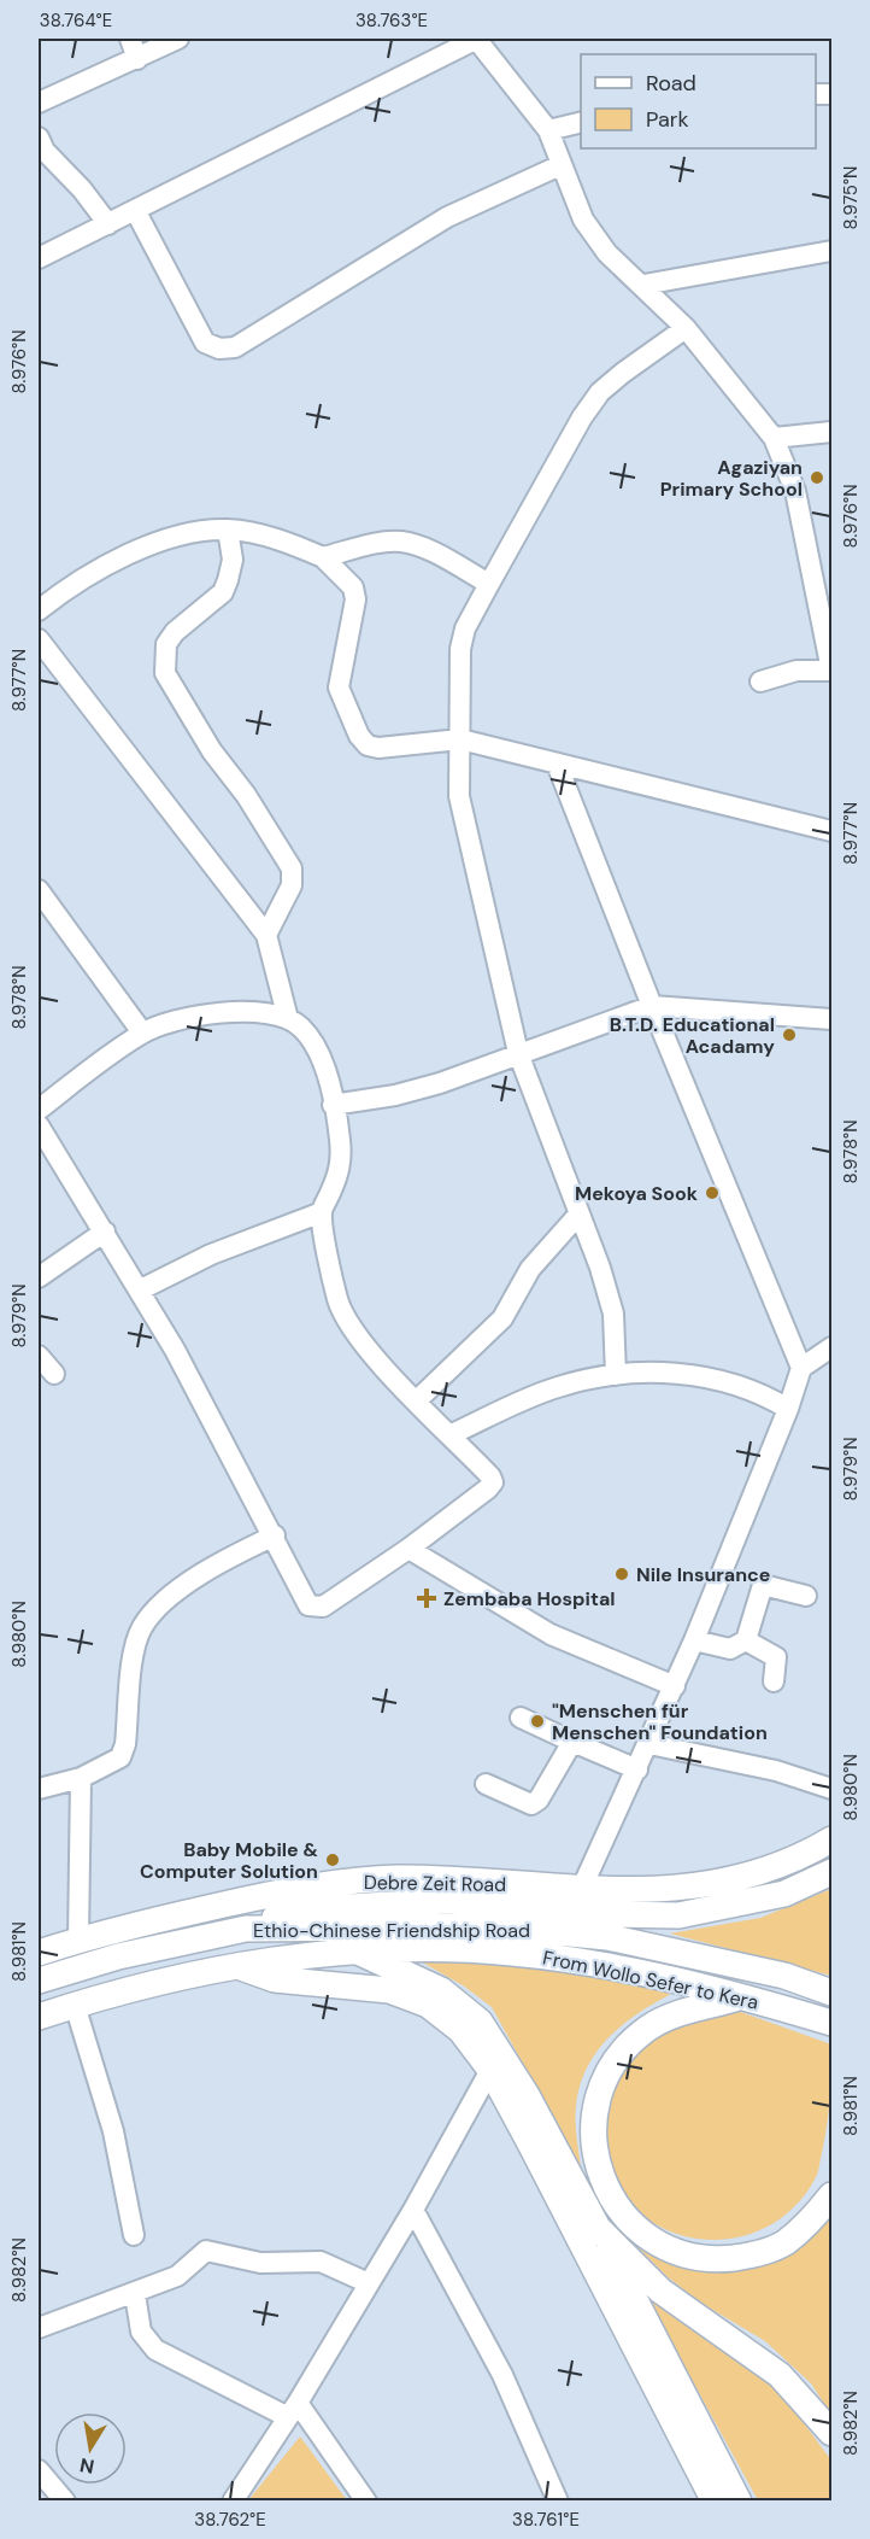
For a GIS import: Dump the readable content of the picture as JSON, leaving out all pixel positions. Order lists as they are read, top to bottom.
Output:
{
  "streets": {
    "main road": ["Debre Zeit Road", "Ethio-Chinese Friendship Road", "From Wollo Sefer to Kera"]
  },
  "crossings": [
    ["Ethio-Chinese Friendship Road", "From Wollo Sefer to Kera"]
  ],
  "places": {
    "other": [
      "Agaziyan Primary School",
      "B.T.D. Educational Acadamy",
      "Mekoya Sook",
      "Nile Insurance",
      "\"Menschen für Menschen\" Foundation",
      "Baby Mobile & Computer Solution"
    ],
    "health": ["Zembaba Hospital"]
  },
  "legend": ["Road", "Park"],
  "north": "bottom",
  "coordinates": [
    "38.764°E",
    "38.763°E",
    "8.975°N",
    "8.976°N",
    "8.977°N",
    "8.978°N",
    "8.979°N",
    "8.980°N",
    "8.981°N",
    "8.982°N",
    "38.762°E",
    "38.761°E"
  ]
}
